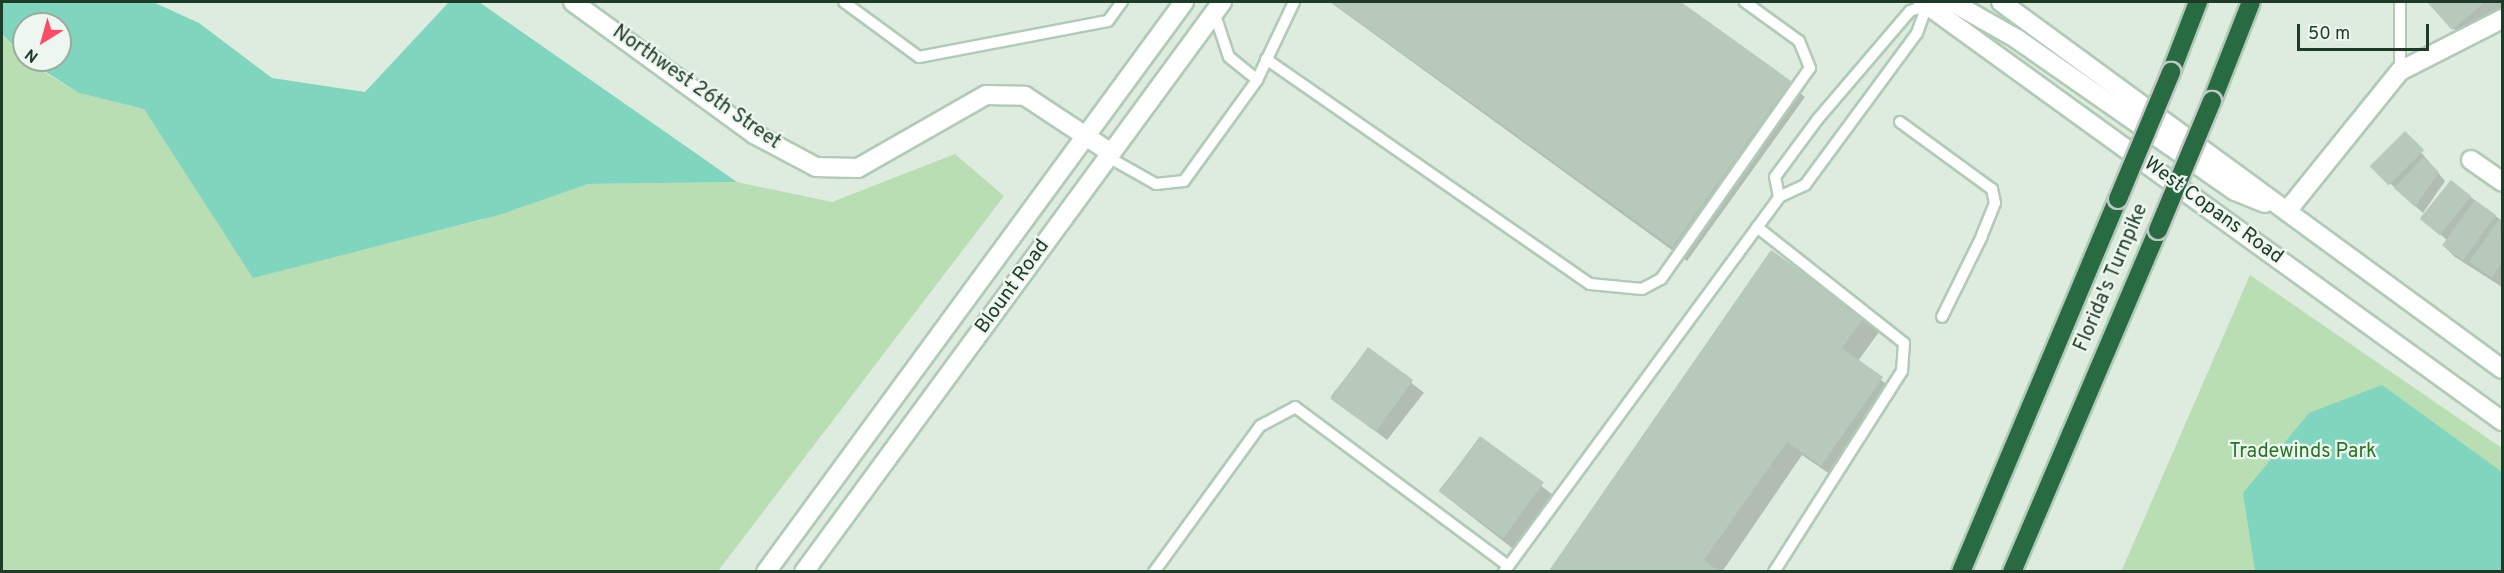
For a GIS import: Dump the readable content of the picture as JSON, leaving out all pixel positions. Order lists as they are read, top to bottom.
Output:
{
  "streets": {
    "highway": ["Florida's Turnpike"],
    "street": ["Northwest 26th Street", "West Copans Road", "Blount Road"]
  },
  "crossings": [
    ["Northwest 26th Street", "Blount Road"]
  ],
  "parks": ["Tradewinds Park"],
  "scale_bar": "50 m",
  "north": "bottom left"
}
